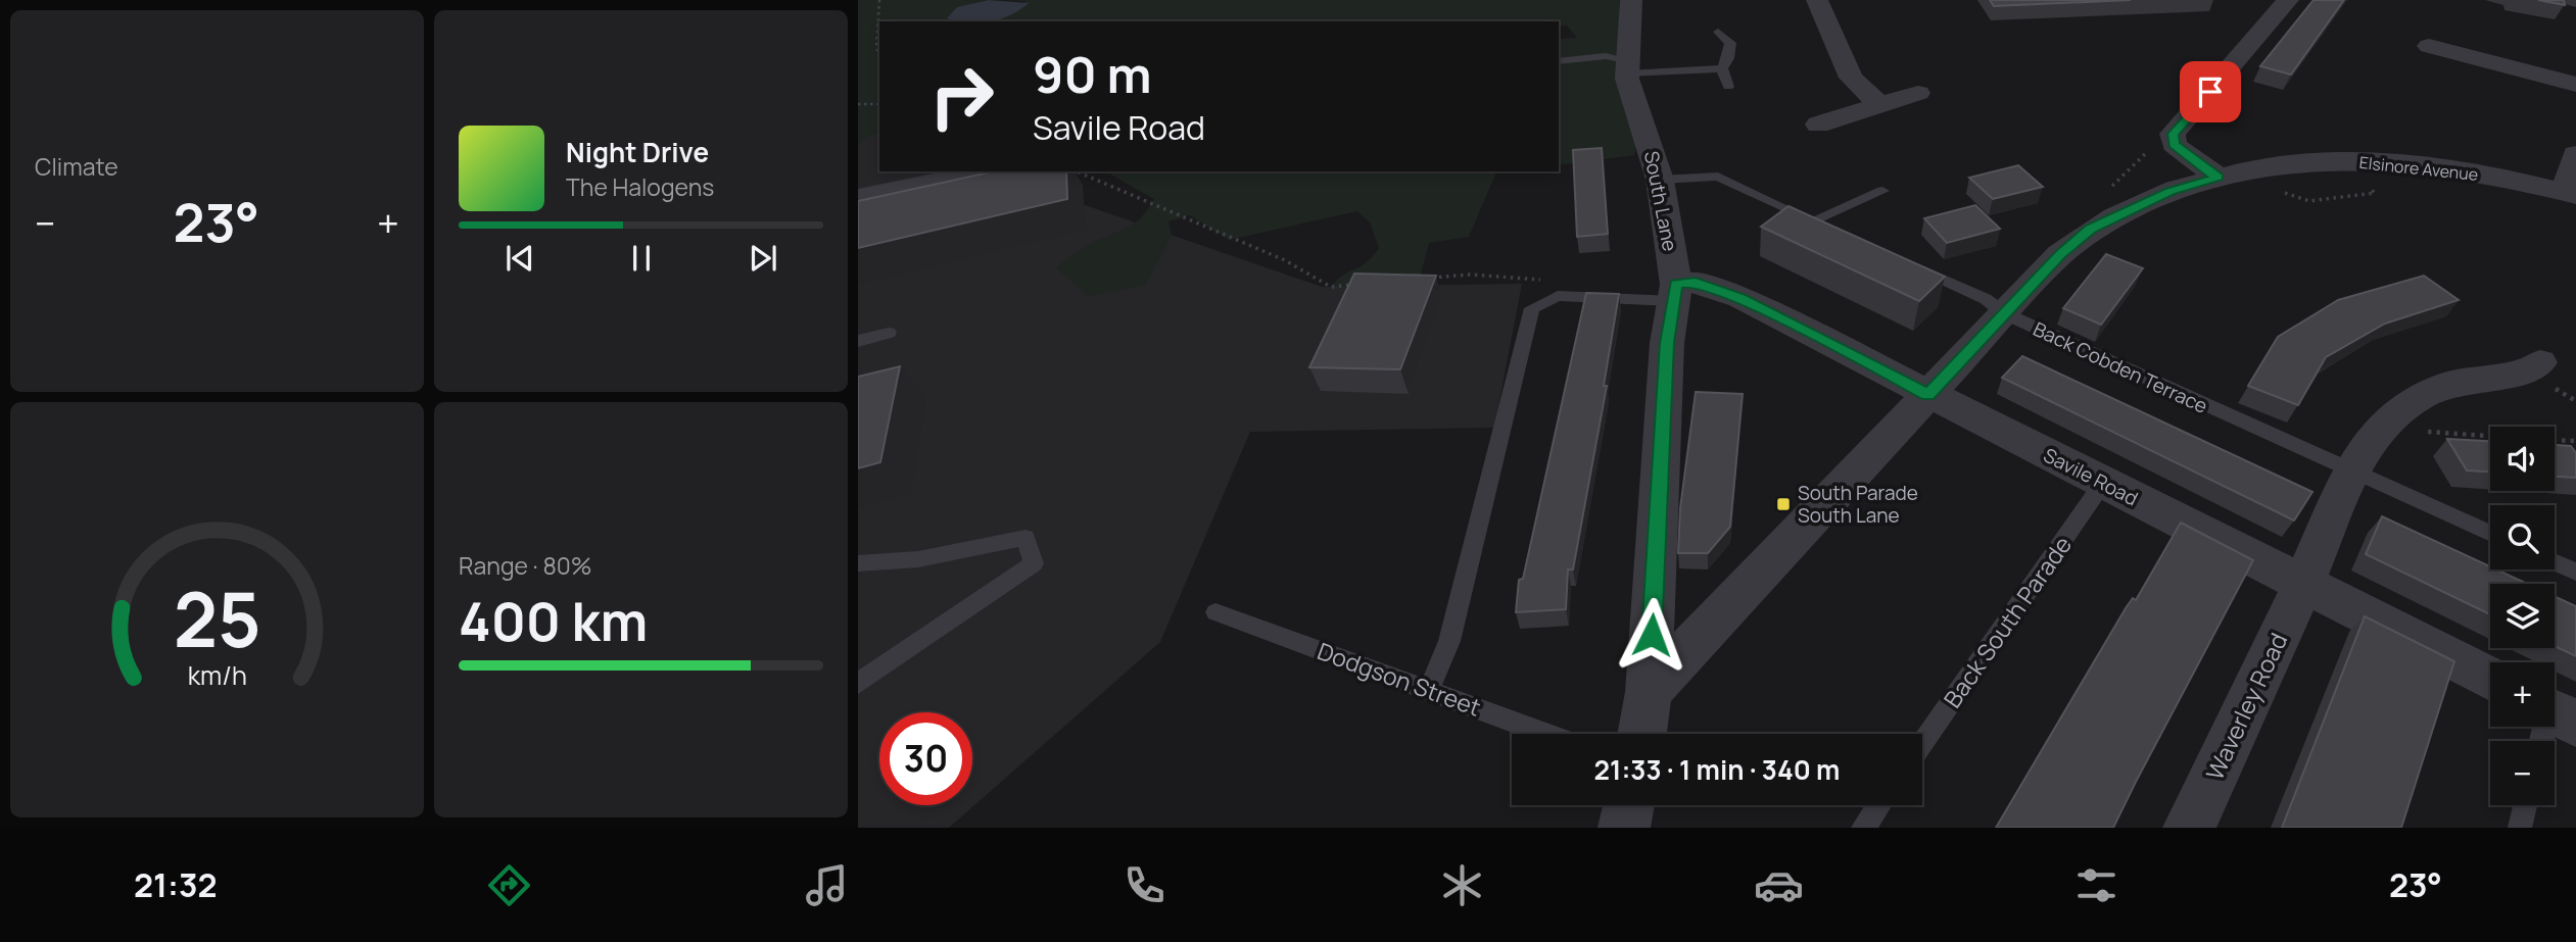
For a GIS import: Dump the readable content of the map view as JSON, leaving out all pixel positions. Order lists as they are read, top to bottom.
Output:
{
  "streets": {
    "street": [
      "Elsinore Avenue",
      "South Lane",
      "Savile Road",
      "Waverley Road"
    ],
    "lane": ["Back Cobden Terrace", "Back South Parade", "Dodgson Street"]
  },
  "crossings": [
    ["Elsinore Avenue", "South Lane"],
    ["Elsinore Avenue", "Back Cobden Terrace"],
    ["Elsinore Avenue", "Savile Road"],
    ["South Lane", "Savile Road"],
    ["Back Cobden Terrace", "Waverley Road"],
    ["Savile Road", "Back South Parade"],
    ["Savile Road", "Waverley Road"]
  ],
  "places": {
    "transit": ["South Parade South Lane"]
  },
  "page": {
    "tile": [
      "Climate",
      ["Range · 80%", "400 km"]
    ],
    "turn": ["90 m", "Savile Road"],
    "song": ["Night Drive", "The Halogens"],
    "heat": ["−", "23°", "+"],
    "map_buttons": ["+", "−"],
    "limit": "30",
    "trip": "21:33 · 1 min · 340 m",
    "tabs": ["21:32", "23°"],
    "gauge": ["25", "km/h"]
  }
}
